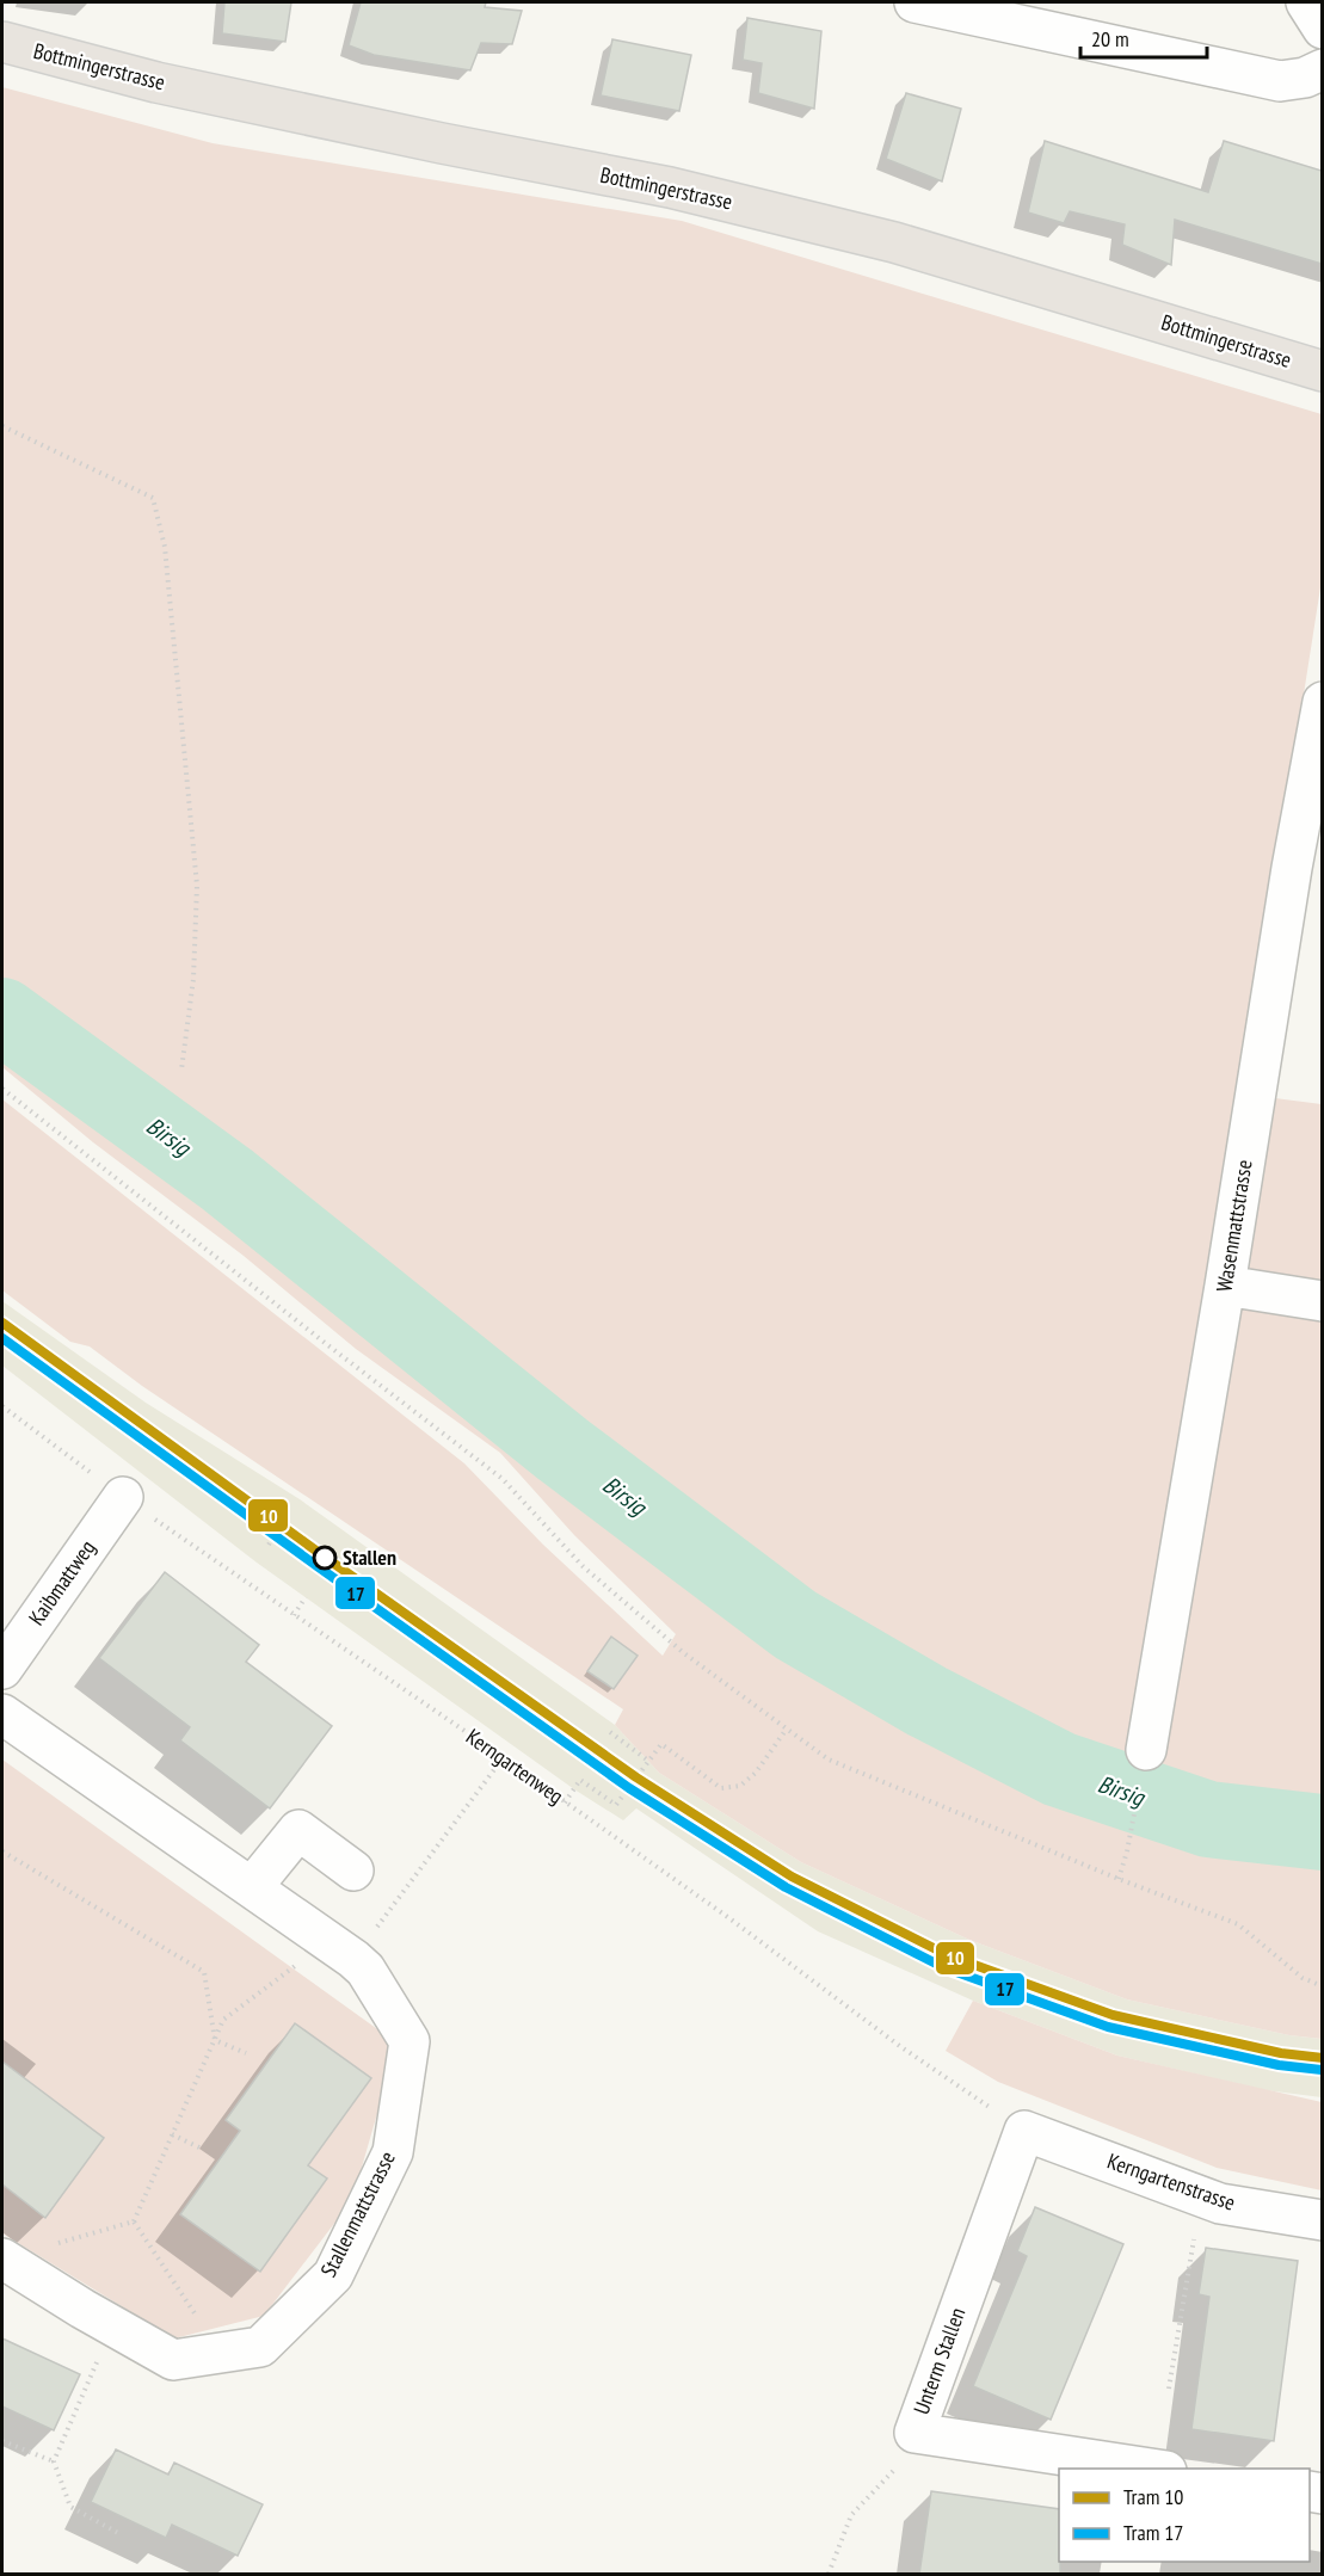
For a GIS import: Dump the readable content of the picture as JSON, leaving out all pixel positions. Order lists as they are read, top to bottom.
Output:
{
  "streets": {
    "main road": ["Bottmingerstrasse"],
    "street": [
      "Wasenmattstrasse",
      "Kaibmattweg",
      "Kerngartenstrasse",
      "Stallenmattstrasse",
      "Unterm Stallen"
    ],
    "path": ["Kerngartenweg"]
  },
  "crossings": [
    ["Kaibmattweg", "Kerngartenweg"],
    ["Kerngartenweg", "Kerngartenstrasse"],
    ["Kerngartenweg", "Unterm Stallen"],
    ["Kerngartenstrasse", "Unterm Stallen"]
  ],
  "water": ["Birsig"],
  "places": ["Stallen"],
  "lines": ["tram line 10", "tram line 17"],
  "legend": ["Tram 10", "Tram 17"],
  "scale_bar": "20 m"
}
